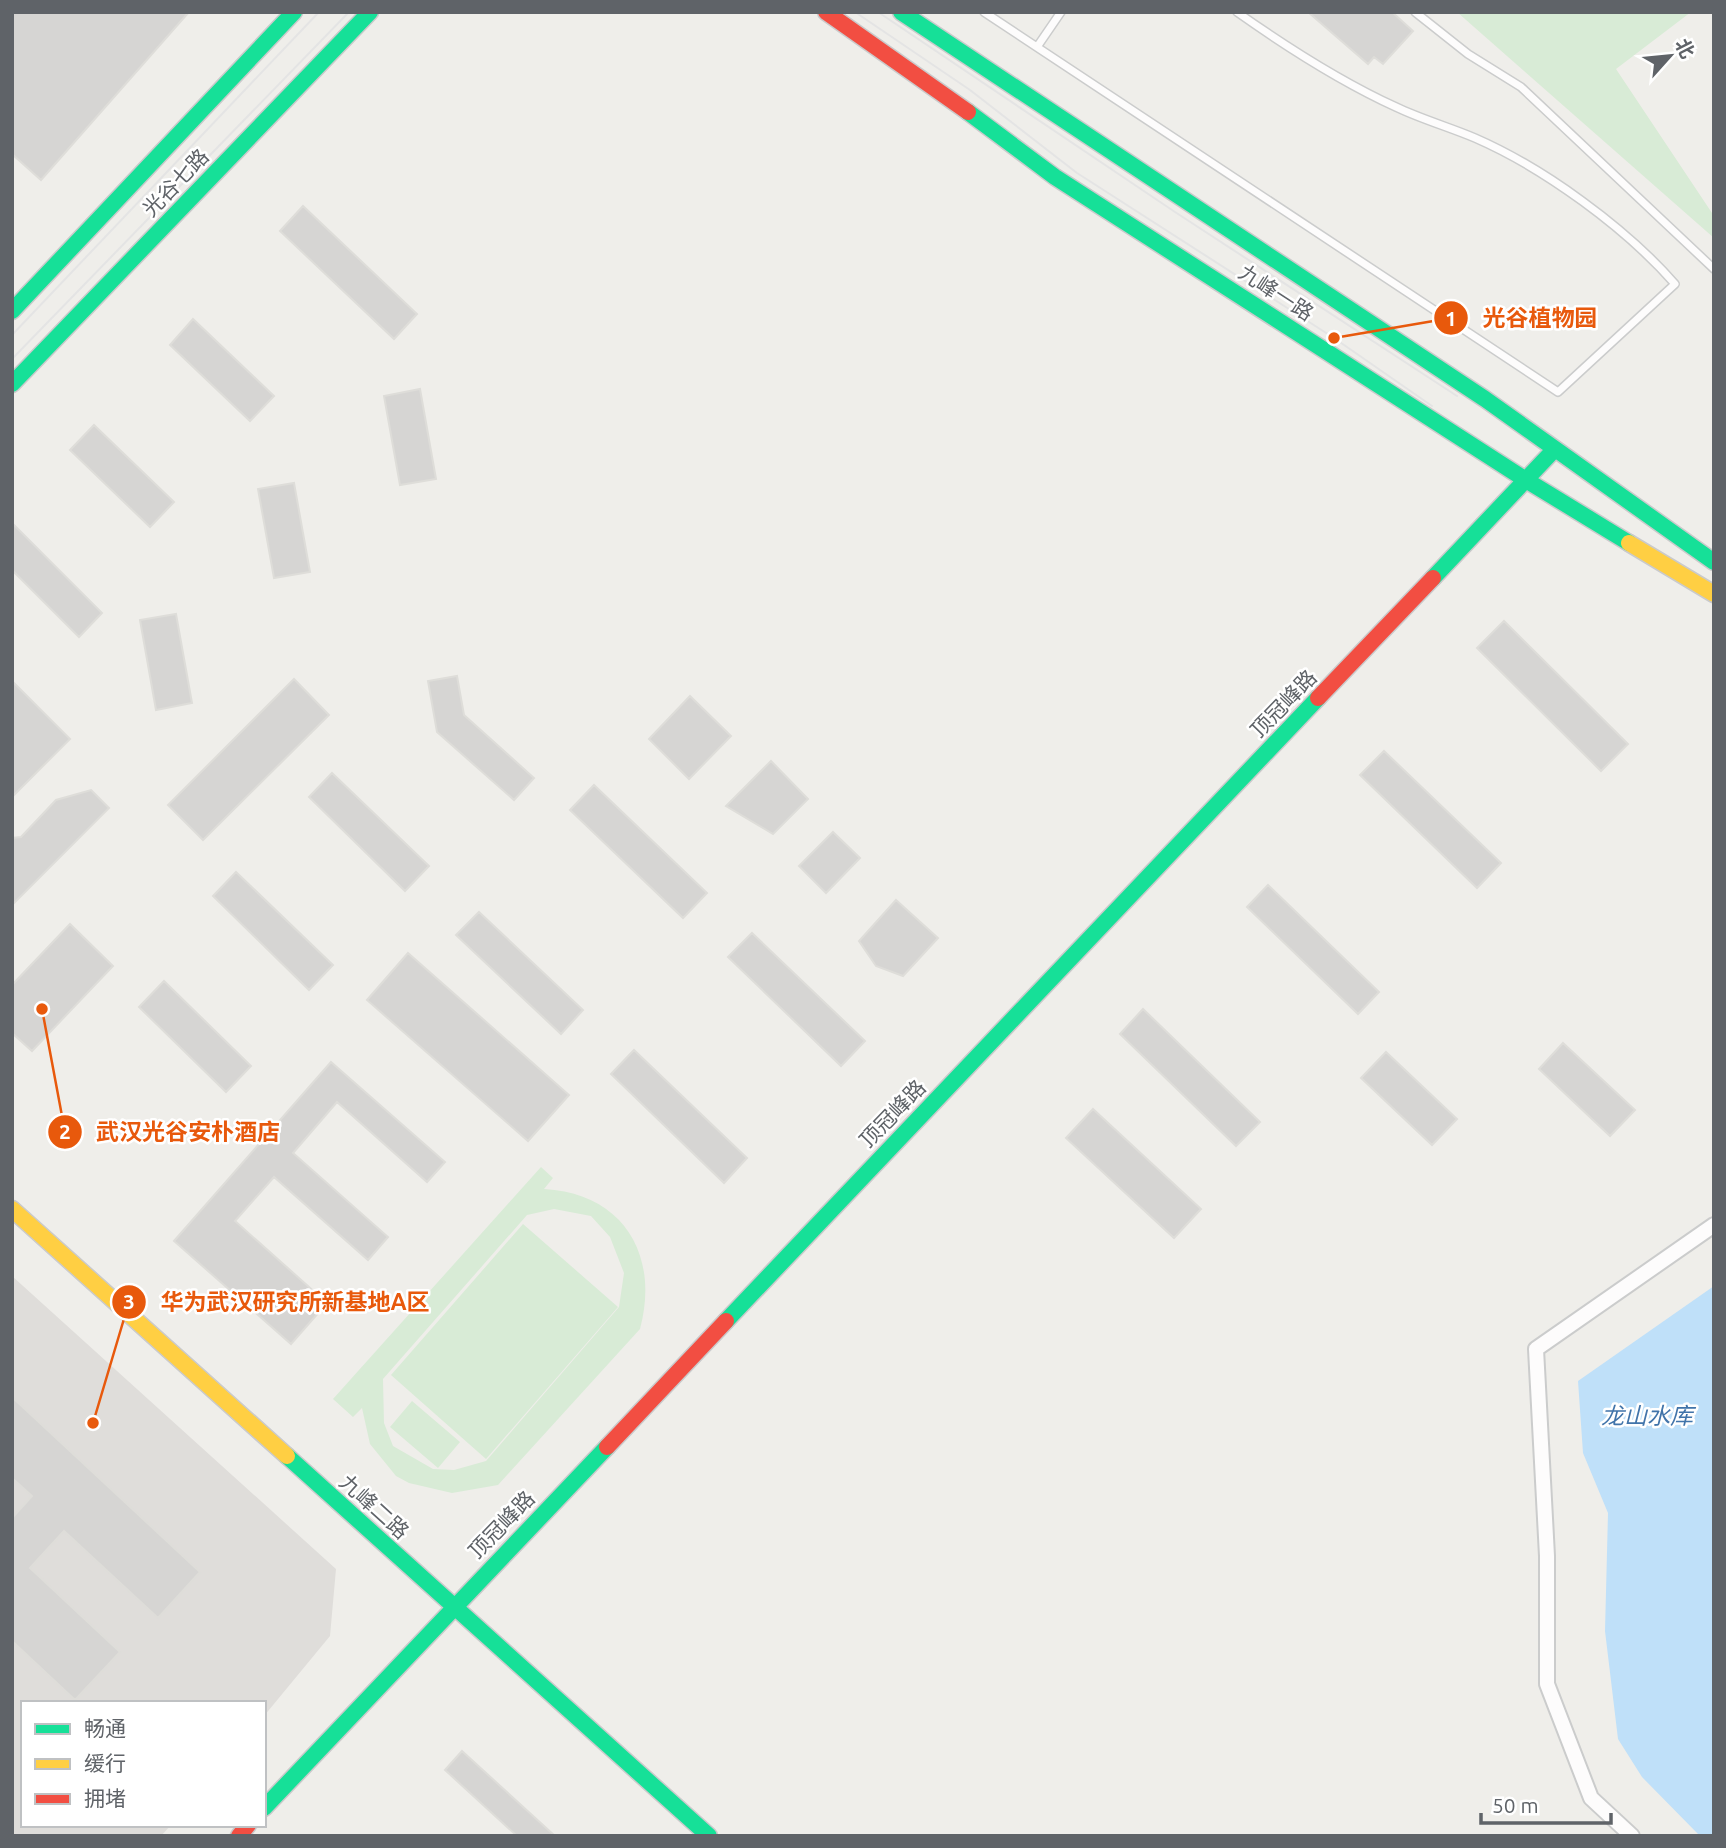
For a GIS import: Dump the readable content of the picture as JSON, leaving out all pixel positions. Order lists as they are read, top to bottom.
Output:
{
  "streets": {
    "street": [
      "光谷七路",
      "九峰一路",
      "顶冠峰路",
      "九峰二路"
    ]
  },
  "crossings": [
    ["九峰一路", "顶冠峰路"],
    ["顶冠峰路", "九峰二路"]
  ],
  "water": ["龙山水库"],
  "places": ["光谷植物园", "武汉光谷安朴酒店", "华为武汉研究所新基地A区"],
  "legend": ["畅通", "缓行", "拥堵"],
  "scale_bar": "50 m",
  "north": "top right"
}
